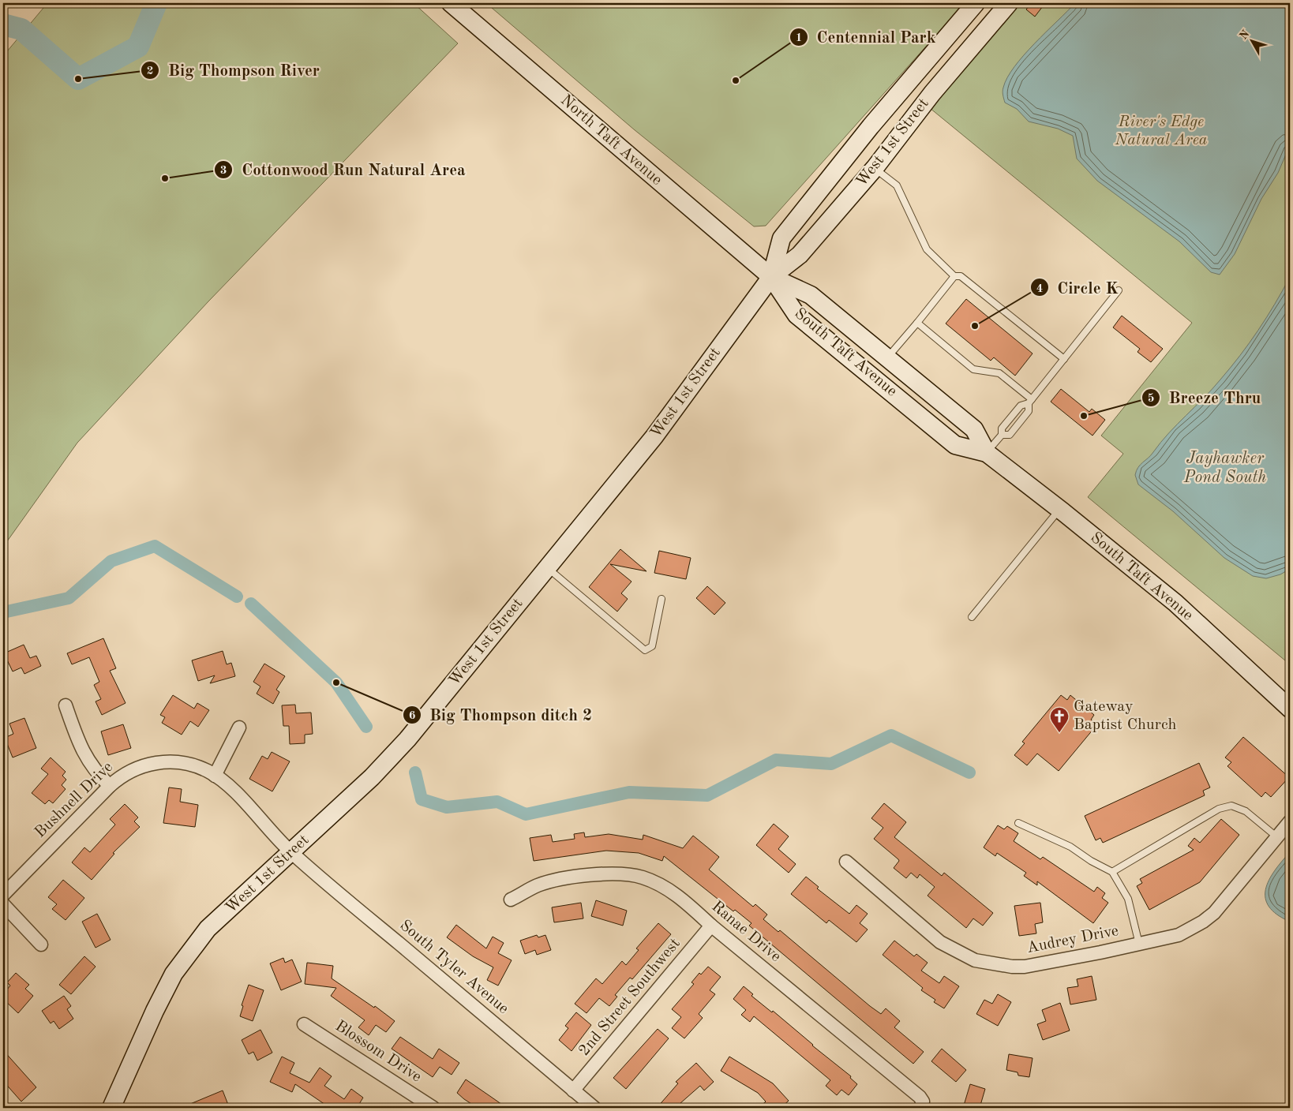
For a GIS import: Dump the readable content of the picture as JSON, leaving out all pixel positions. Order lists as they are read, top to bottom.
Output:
{
  "streets": {
    "main road": ["North Taft Avenue", "West 1st Street", "South Taft Avenue"],
    "street": [
      "Bushnell Drive",
      "Ranae Drive",
      "Audrey Drive",
      "South Tyler Avenue",
      "2nd Street Southwest",
      "Blossom Drive"
    ]
  },
  "crossings": [
    ["North Taft Avenue", "West 1st Street"],
    ["North Taft Avenue", "South Taft Avenue"],
    ["West 1st Street", "South Taft Avenue"],
    ["West 1st Street", "Bushnell Drive"],
    ["West 1st Street", "South Tyler Avenue"],
    ["Bushnell Drive", "South Tyler Avenue"],
    ["Ranae Drive", "2nd Street Southwest"],
    ["South Tyler Avenue", "2nd Street Southwest"]
  ],
  "water": ["Jayhawker Pond South"],
  "parks": ["River's Edge Natural Area"],
  "places": {
    "other": [
      "Big Thompson River",
      "Centennial Park",
      "Cottonwood Run Natural Area",
      "Circle K",
      "Breeze Thru",
      "Big Thompson ditch 2"
    ],
    "church": ["Gateway Baptist Church"]
  },
  "north": "top left"
}
